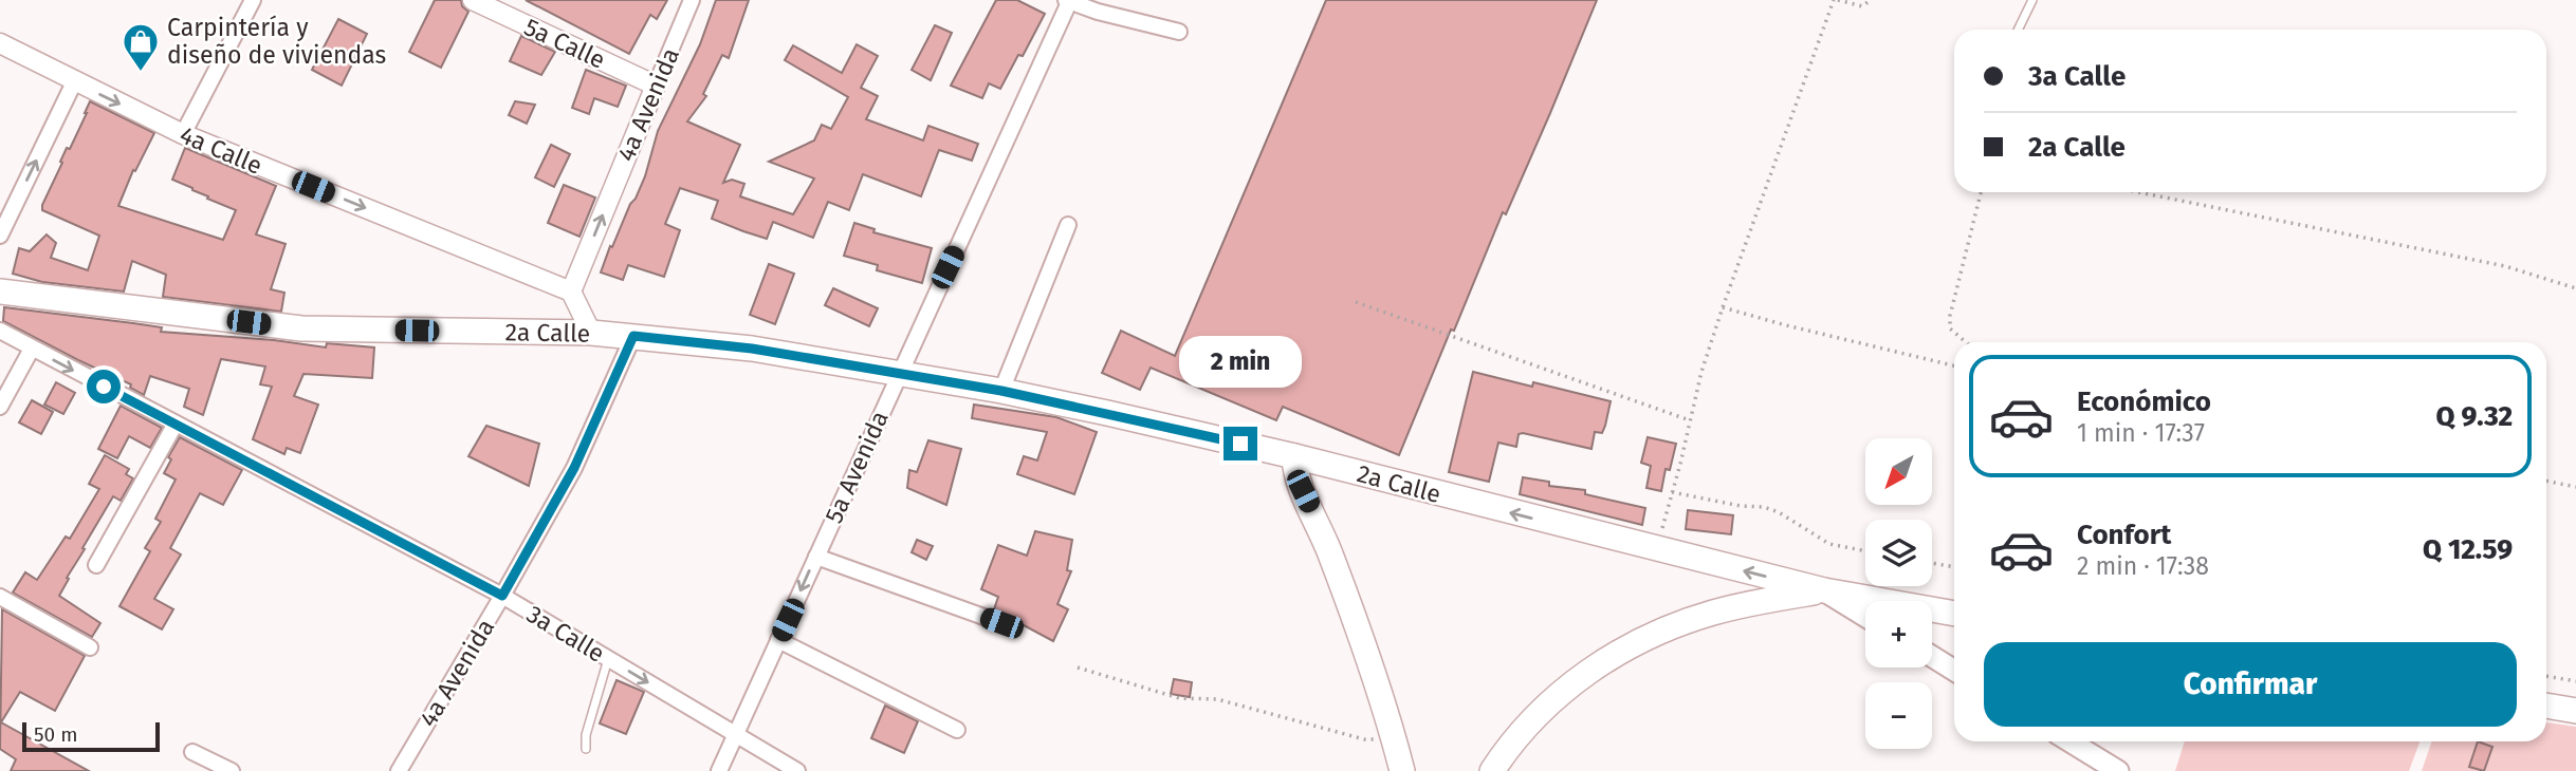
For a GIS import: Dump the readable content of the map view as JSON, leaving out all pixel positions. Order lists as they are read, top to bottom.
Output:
{
  "streets": {
    "main road": ["2a Calle"],
    "street": [
      "5a Calle",
      "4a Avenida",
      "4a Calle",
      "5a Avenida",
      "3a Calle"
    ]
  },
  "crossings": [
    ["5a Calle", "4a Avenida"],
    ["4a Avenida", "4a Calle"],
    ["4a Avenida", "2a Calle"],
    ["4a Avenida", "3a Calle"],
    ["2a Calle", "5a Avenida"],
    ["5a Avenida", "3a Calle"]
  ],
  "one_way": ["4a Calle"],
  "places": {
    "shop": ["Carpintería y diseño de viviendas"]
  },
  "scale_bar": "50 m",
  "north": "bottom left",
  "page": {
    "banner": ["3a Calle", "2a Calle"],
    "bubble": "2 min",
    "list": [
      {
        "name": "Económico",
        "note": "1 min · 17:37",
        "value": "Q 9.32"
      },
      {
        "name": "Confort",
        "note": "2 min · 17:38",
        "value": "Q 12.59"
      }
    ],
    "map_buttons": ["+", "−"],
    "buttons": "Confirmar",
    "scale": "50 m"
  }
}
